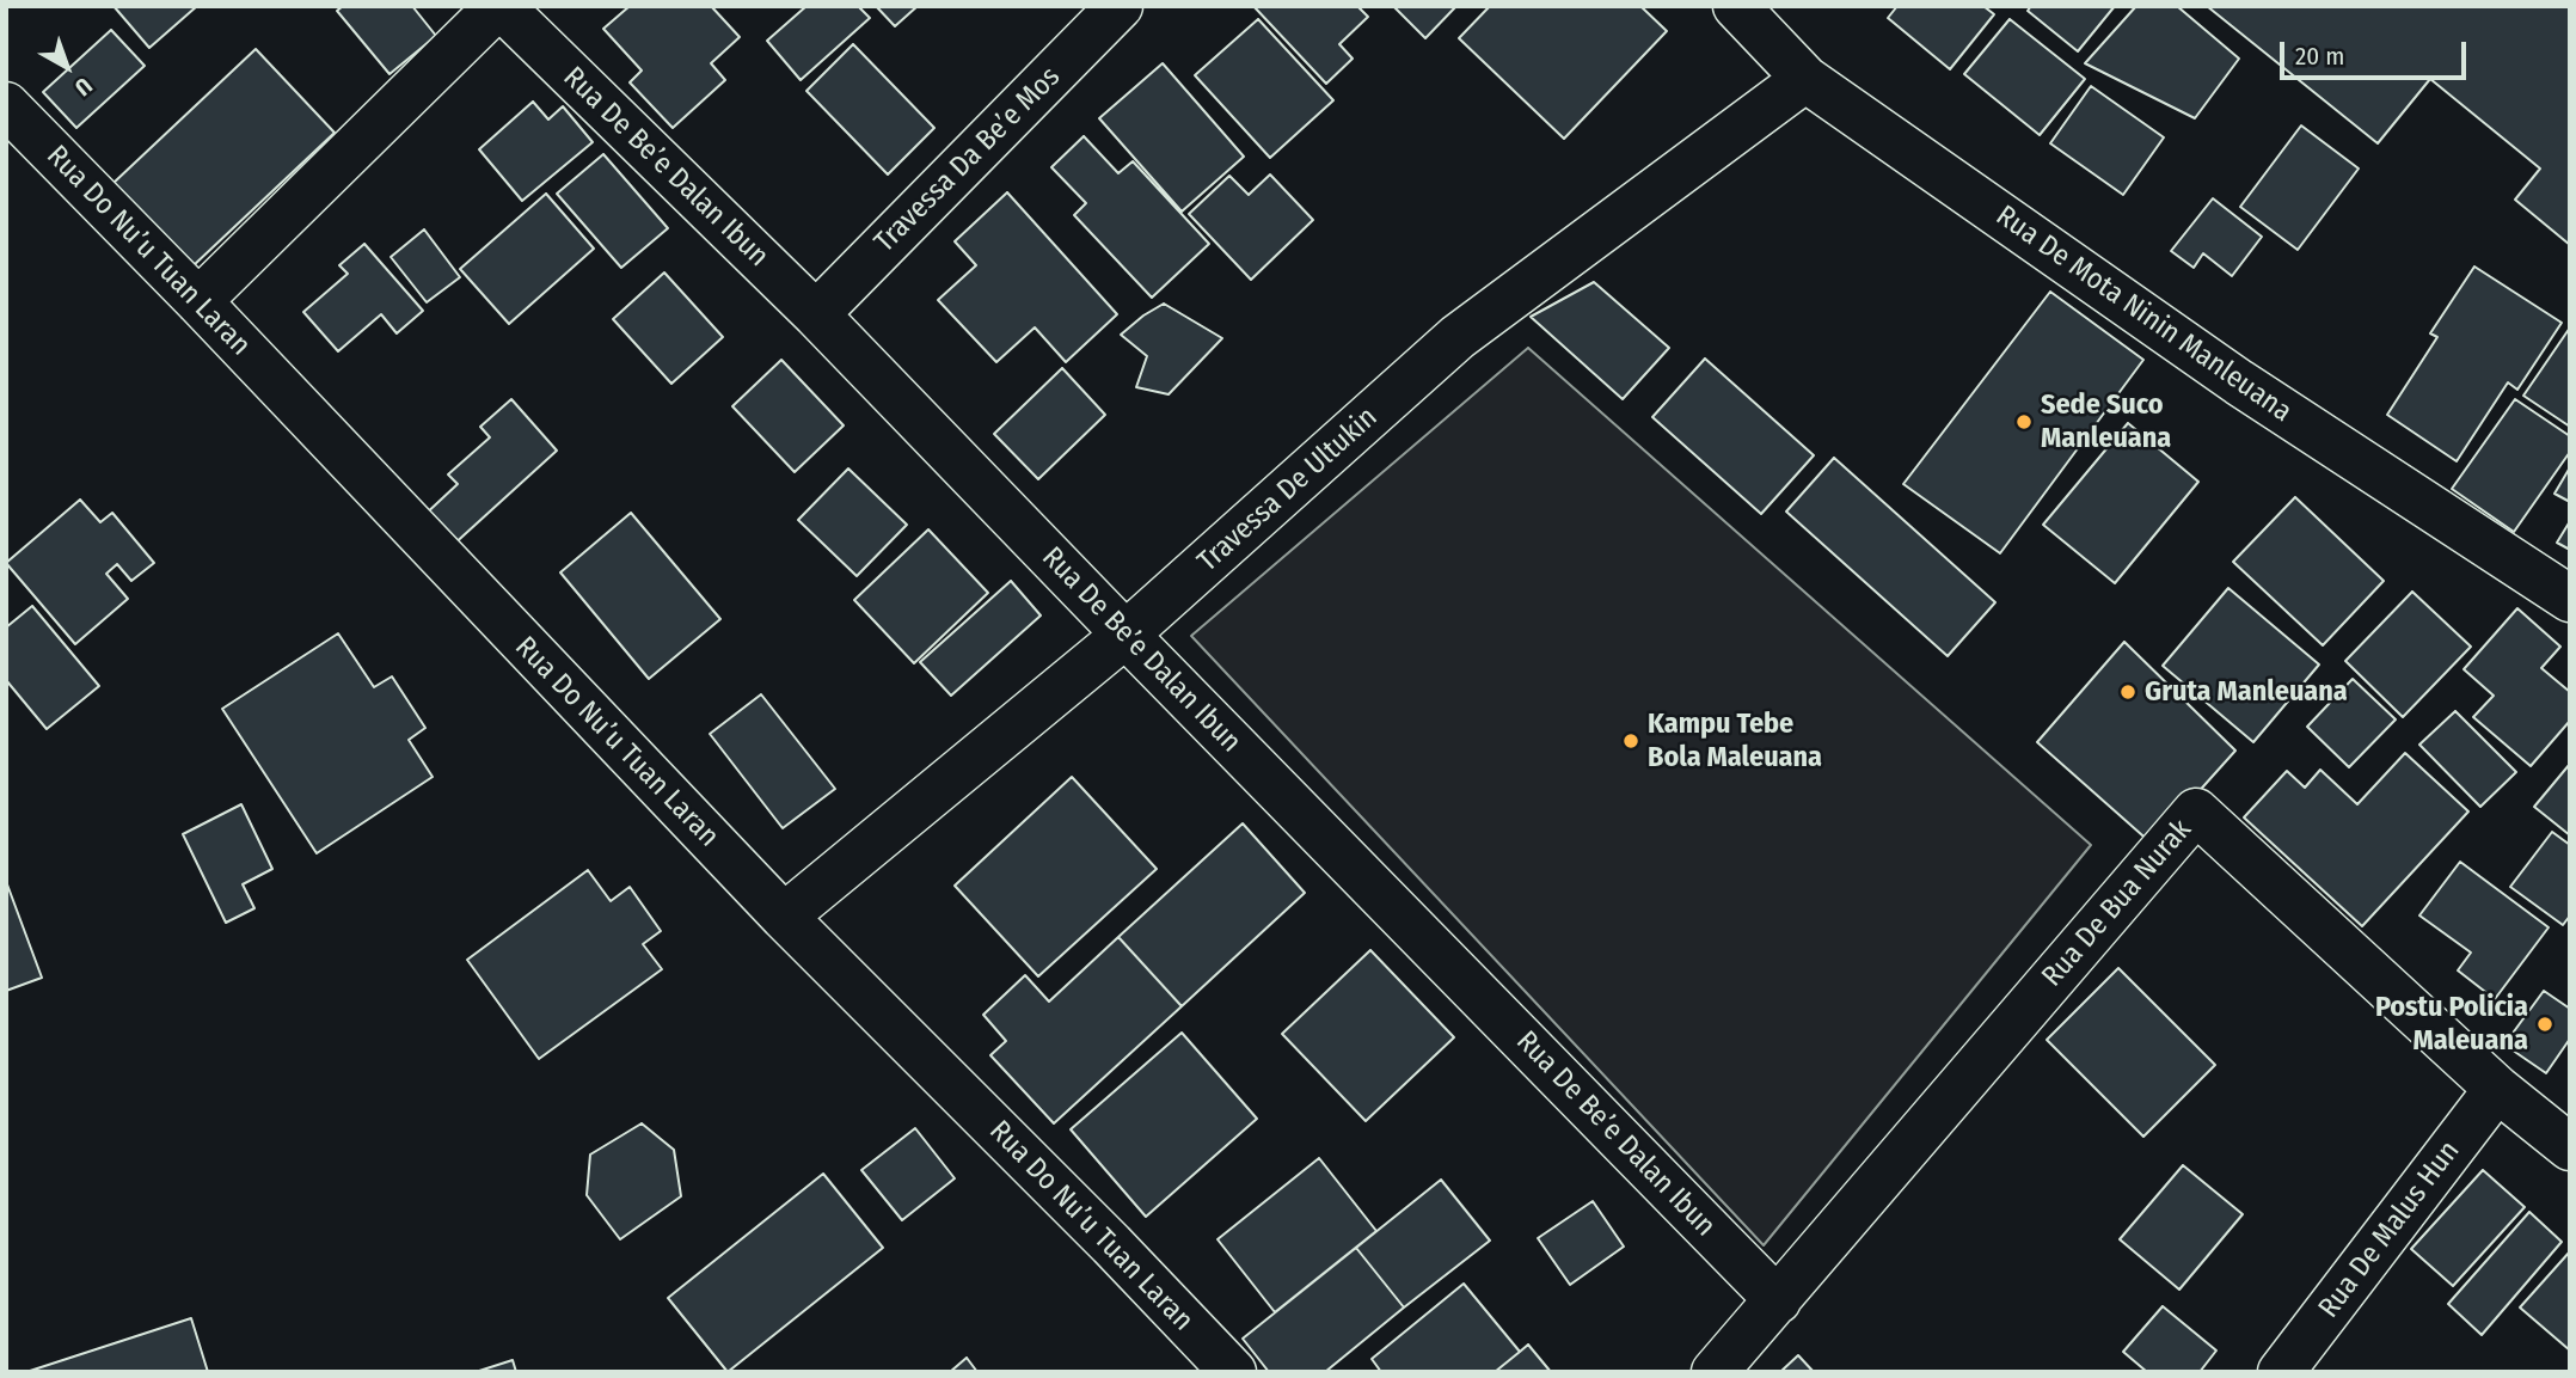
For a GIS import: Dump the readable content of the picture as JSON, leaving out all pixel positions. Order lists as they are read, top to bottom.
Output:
{
  "streets": {
    "street": [
      "Travessa Da Be’e Mos",
      "Rua De Be’e Dalan Ibun",
      "Rua Do Nu’u Tuan Laran",
      "Rua De Mota Ninin Manleuana",
      "Travessa De Ultukin",
      "Rua De Bua Nurak",
      "Rua De Malus Hun"
    ]
  },
  "crossings": [
    ["Travessa Da Be’e Mos", "Rua De Be’e Dalan Ibun"],
    ["Rua De Be’e Dalan Ibun", "Travessa De Ultukin"],
    ["Rua De Be’e Dalan Ibun", "Rua De Bua Nurak"],
    ["Rua Do Nu’u Tuan Laran", "Travessa De Ultukin"],
    ["Rua De Mota Ninin Manleuana", "Travessa De Ultukin"],
    ["Rua De Bua Nurak", "Rua De Malus Hun"]
  ],
  "places": [
    "Sede Suco Manleuana",
    "Gruta Manleuana",
    "Kampu Tebe Bola Maleuana",
    "Postu Policia Maleuana"
  ],
  "scale_bar": "20 m",
  "north": "bottom right"
}
